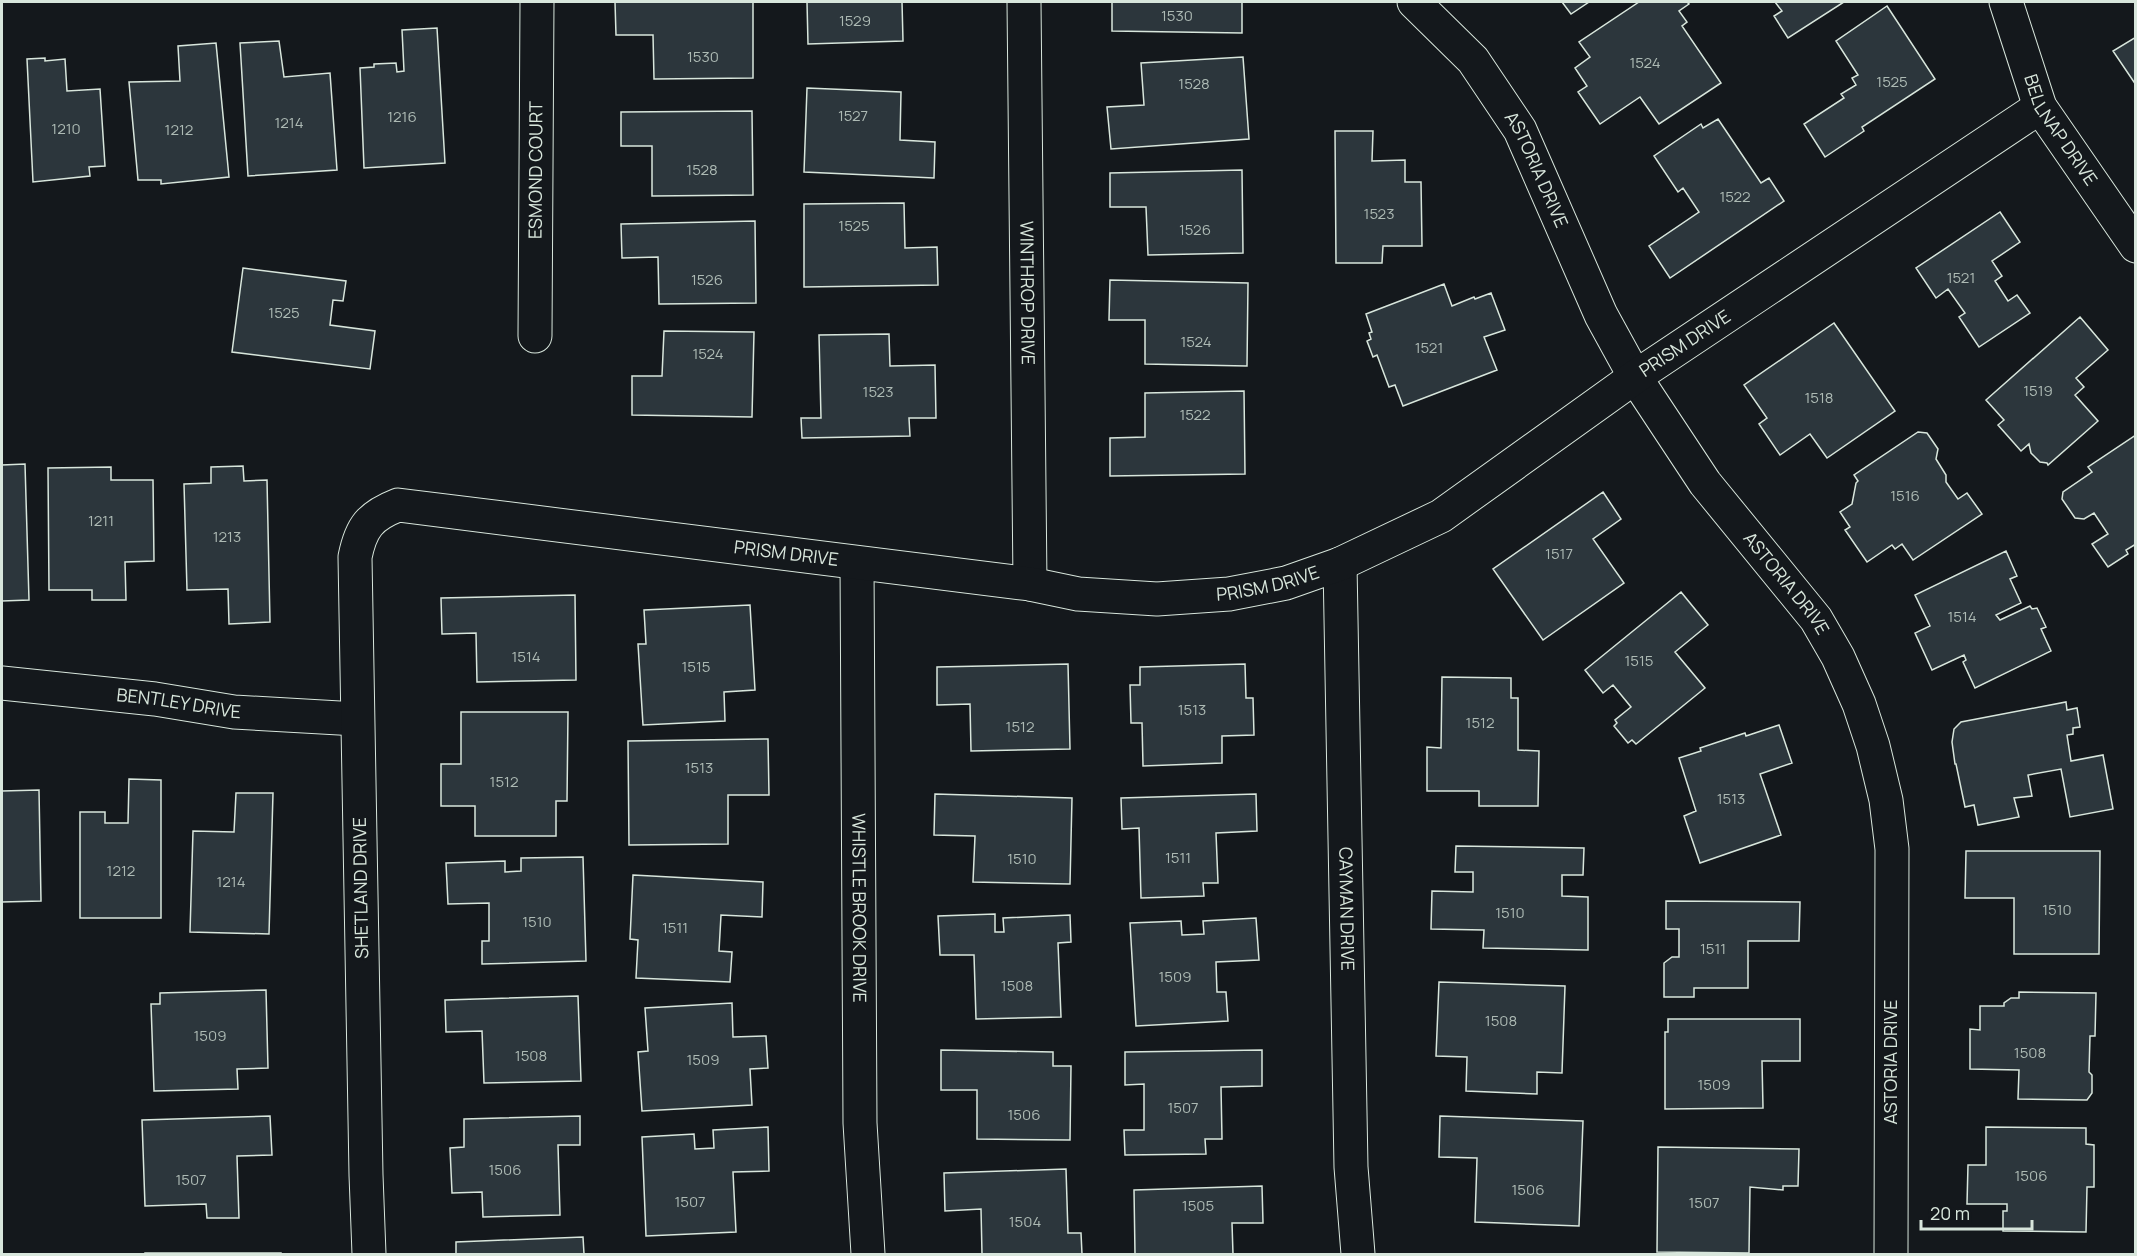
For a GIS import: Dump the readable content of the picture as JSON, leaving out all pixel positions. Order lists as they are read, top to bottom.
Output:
{
  "streets": {
    "street": [
      "BELLNAP DRIVE",
      "ESMOND COURT",
      "ASTORIA DRIVE",
      "WINTHROP DRIVE",
      "PRISM DRIVE",
      "BENTLEY DRIVE",
      "SHETLAND DRIVE",
      "WHISTLE BROOK DRIVE",
      "CAYMAN DRIVE"
    ]
  },
  "crossings": [
    ["BELLNAP DRIVE", "PRISM DRIVE"],
    ["ASTORIA DRIVE", "PRISM DRIVE"],
    ["WINTHROP DRIVE", "PRISM DRIVE"],
    ["PRISM DRIVE", "SHETLAND DRIVE"],
    ["PRISM DRIVE", "WHISTLE BROOK DRIVE"],
    ["PRISM DRIVE", "CAYMAN DRIVE"],
    ["BENTLEY DRIVE", "SHETLAND DRIVE"]
  ],
  "house_numbers": [
    "1530",
    "1529",
    "1530",
    "1524",
    "1525",
    "1528",
    "1527",
    "1216",
    "1214",
    "1210",
    "1212",
    "1528",
    "1522",
    "1523",
    "1525",
    "1526",
    "1521",
    "1526",
    "1525",
    "1524",
    "1521",
    "1524",
    "1519",
    "1523",
    "1518",
    "1522",
    "1516",
    "1211",
    "1213",
    "1517",
    "1514",
    "1514",
    "1515",
    "1515",
    "1513",
    "1512",
    "1512",
    "1513",
    "1512",
    "1513",
    "1511",
    "1510",
    "1212",
    "1214",
    "1510",
    "1510",
    "1510",
    "1511",
    "1511",
    "1509",
    "1508",
    "1508",
    "1509",
    "1508",
    "1508",
    "1509",
    "1509",
    "1507",
    "1506",
    "1506",
    "1506",
    "1507",
    "1506",
    "1507",
    "1507",
    "1505",
    "1504"
  ],
  "scale_bar": "20 m"
}
